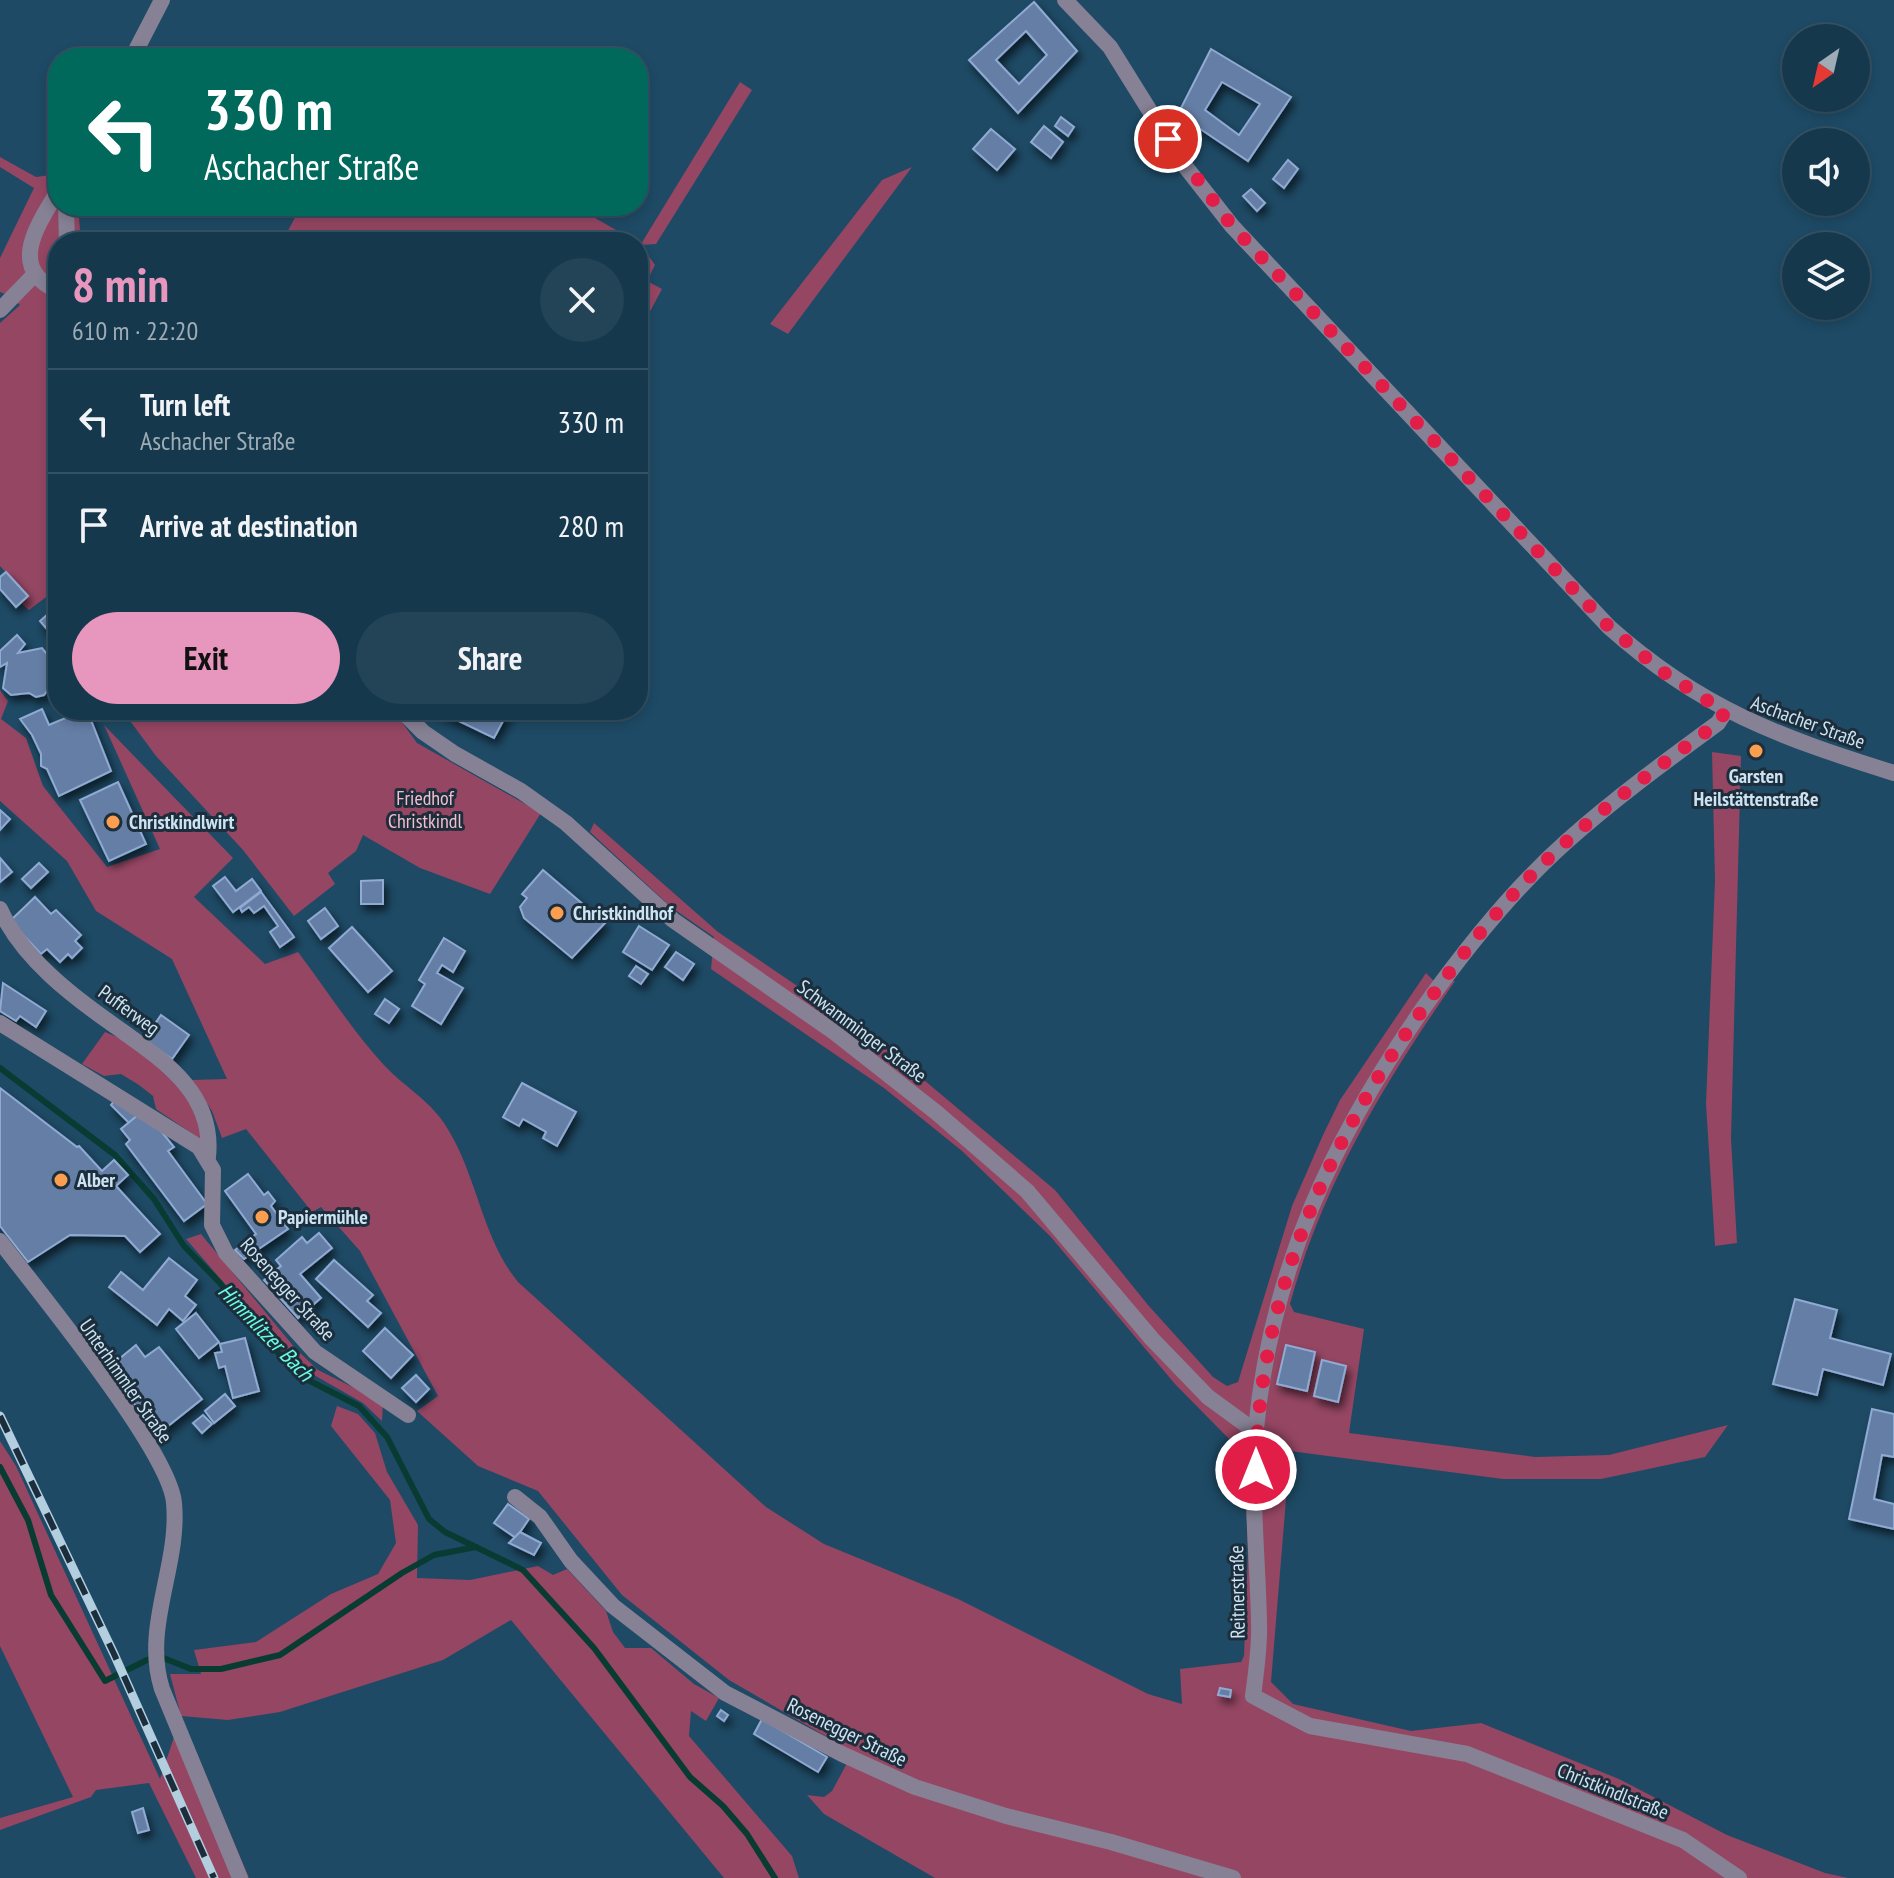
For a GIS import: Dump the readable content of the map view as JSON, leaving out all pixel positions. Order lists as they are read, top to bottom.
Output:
{
  "streets": {
    "street": [
      "Aschacher Straße",
      "Pufferweg",
      "Schwamminger Straße",
      "Rosenegger Straße",
      "Unterhimmler Straße",
      "Reitnerstraße",
      "Christkindlstraße"
    ]
  },
  "crossings": [
    ["Aschacher Straße", "Reitnerstraße"],
    ["Pufferweg", "Rosenegger Straße"],
    ["Schwamminger Straße", "Reitnerstraße"],
    ["Reitnerstraße", "Christkindlstraße"]
  ],
  "water": ["Himmlitzer Bach"],
  "parks": ["Friedhof Christkindl"],
  "places": [
    "Garsten Heilstättenstraße",
    "Christkindlwirt",
    "Christkindlhof",
    "Alber",
    "Papiermühle"
  ],
  "north": "bottom left",
  "page": {
    "turn": ["330 m", "Aschacher Straße"],
    "heading": ["8 min", "610 m · 22:20"],
    "list": [
      {
        "name": "Turn left",
        "note": "Aschacher Straße",
        "value": "330 m"
      },
      {
        "name": "Arrive at destination",
        "value": "280 m"
      }
    ],
    "buttons": ["Exit", "Share"]
  }
}
